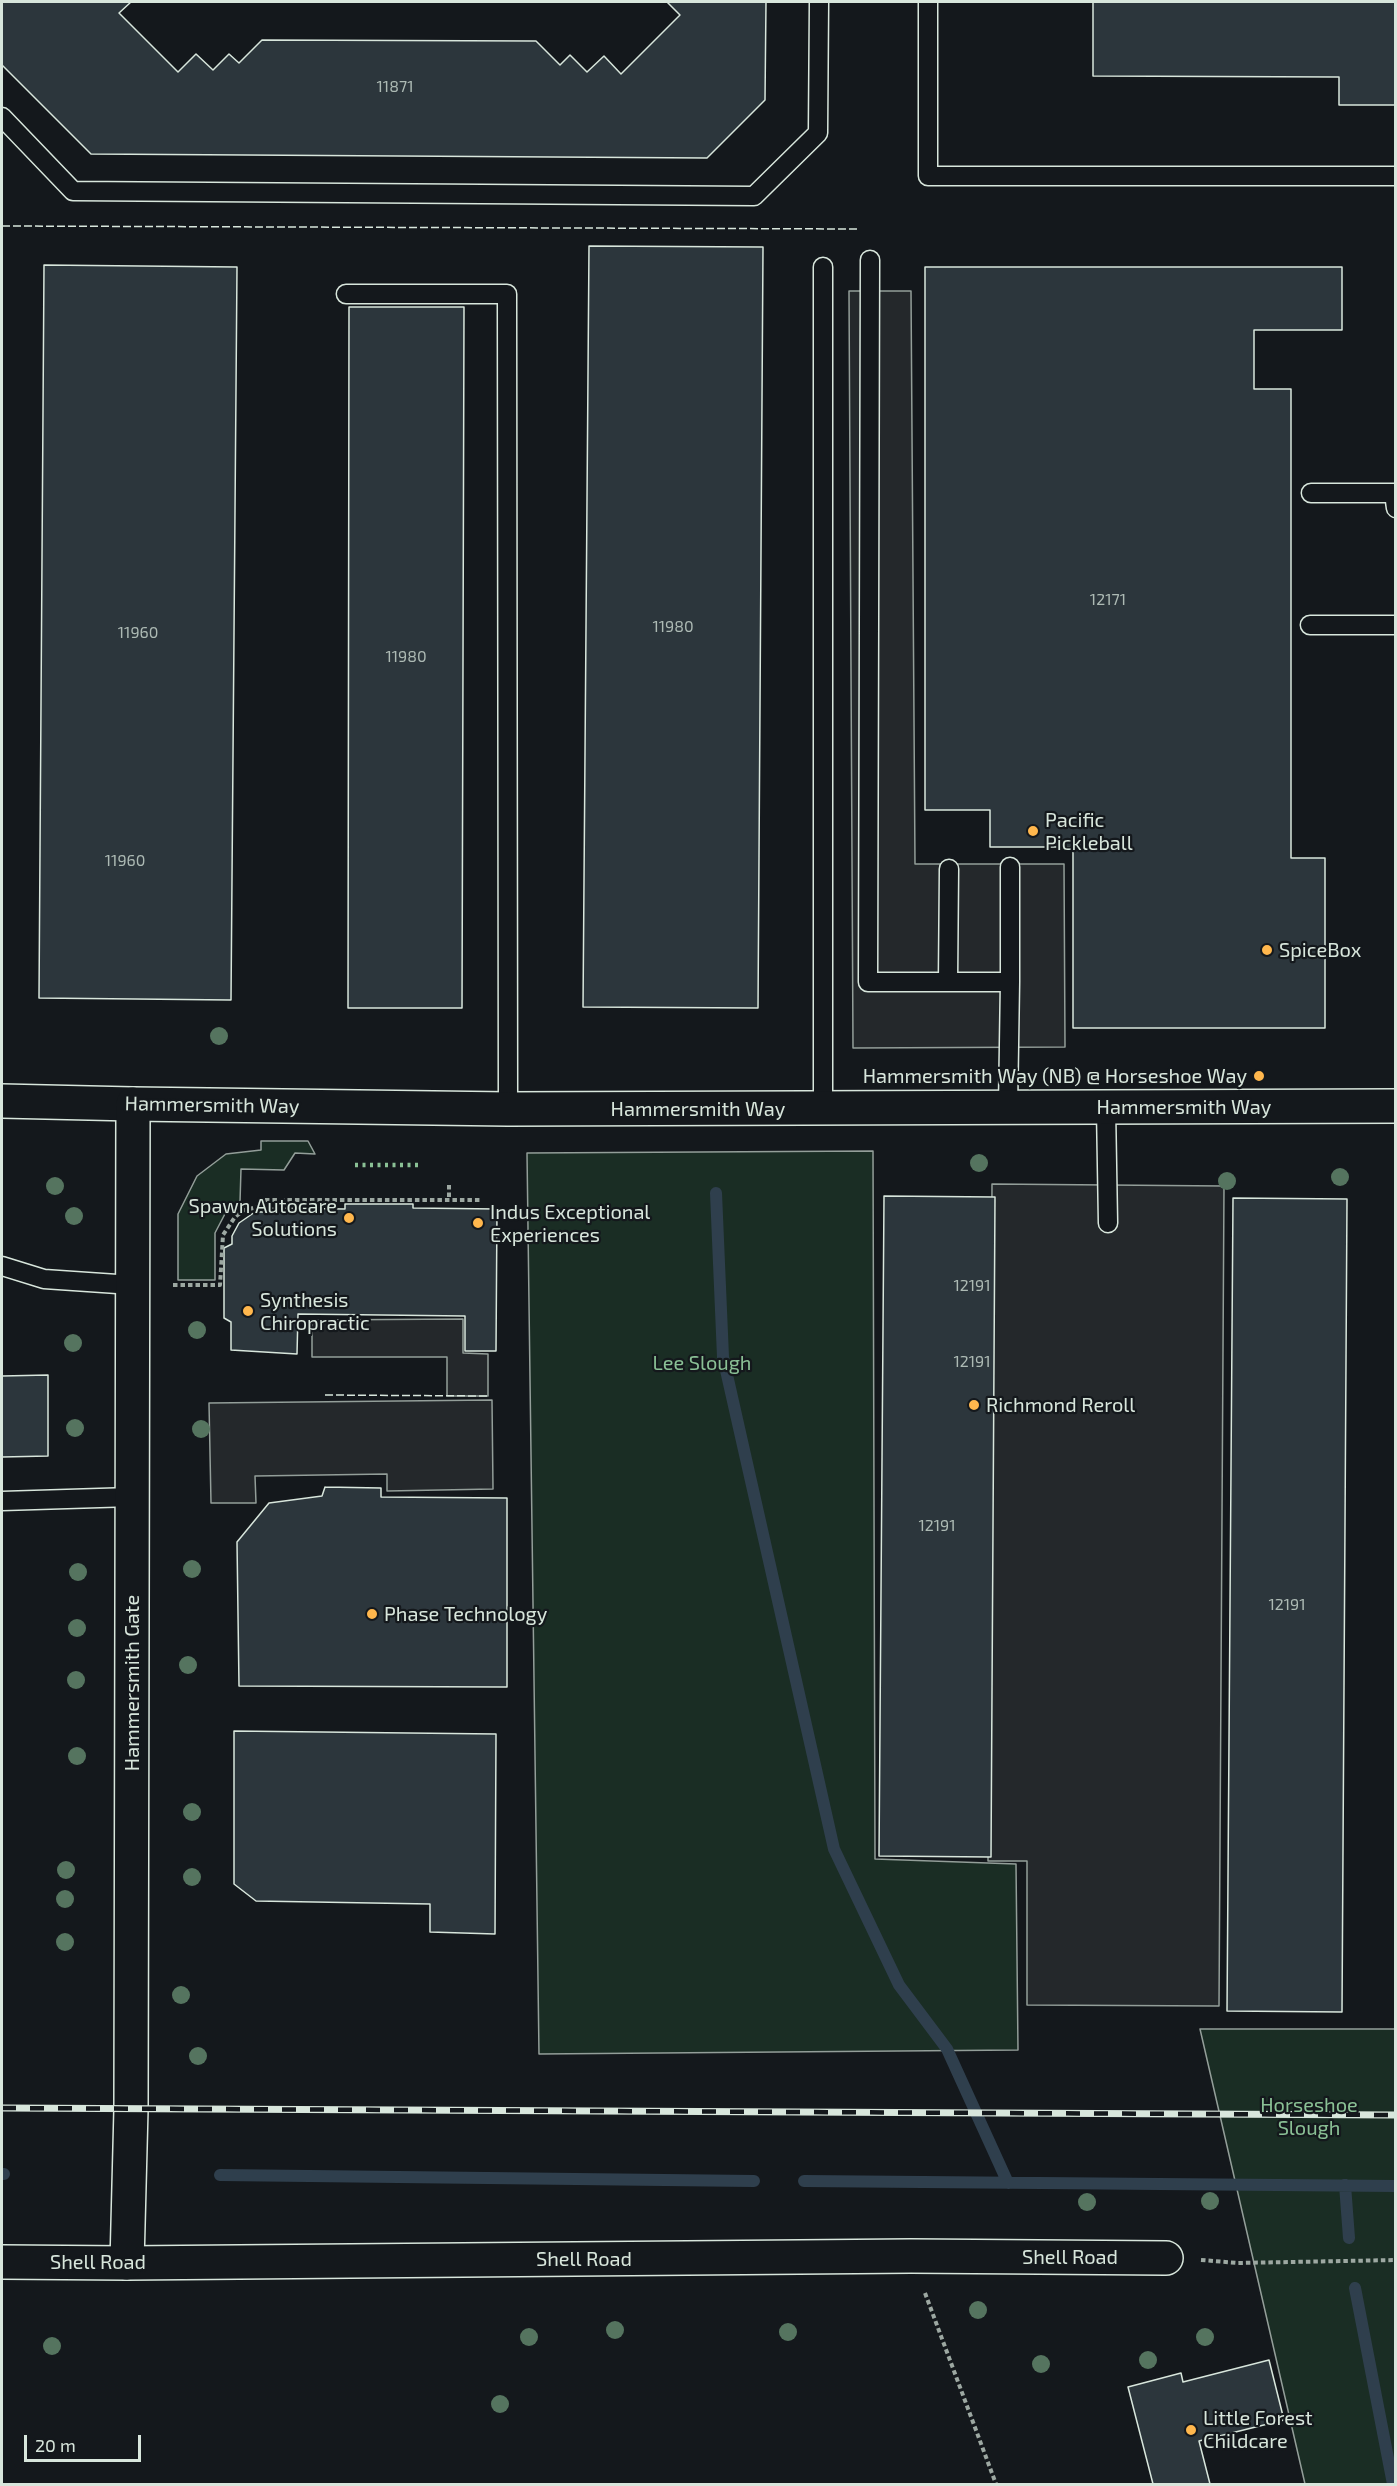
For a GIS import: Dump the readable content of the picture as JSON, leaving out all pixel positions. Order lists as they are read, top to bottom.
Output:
{
  "streets": {
    "street": ["Hammersmith Way", "Hammersmith Gate", "Shell Road"]
  },
  "crossings": [
    ["Hammersmith Way", "Hammersmith Gate"],
    ["Hammersmith Gate", "Shell Road"]
  ],
  "parks": ["Lee Slough", "Horseshoe Slough"],
  "places": [
    "Pacific Pickleball",
    "SpiceBox",
    "Hammersmith Way (NB) @ Horseshoe Way",
    "Spawn Autocare Solutions",
    "Indus Exceptional Experiences",
    "Synthesis Chiropractic",
    "Richmond Reroll",
    "Phase Technology",
    "Little Forest Childcare"
  ],
  "house_numbers": [
    "11871",
    "12171",
    "11980",
    "11960",
    "11980",
    "11960",
    "12191",
    "12191",
    "12191",
    "12191"
  ],
  "scale_bar": "20 m"
}
